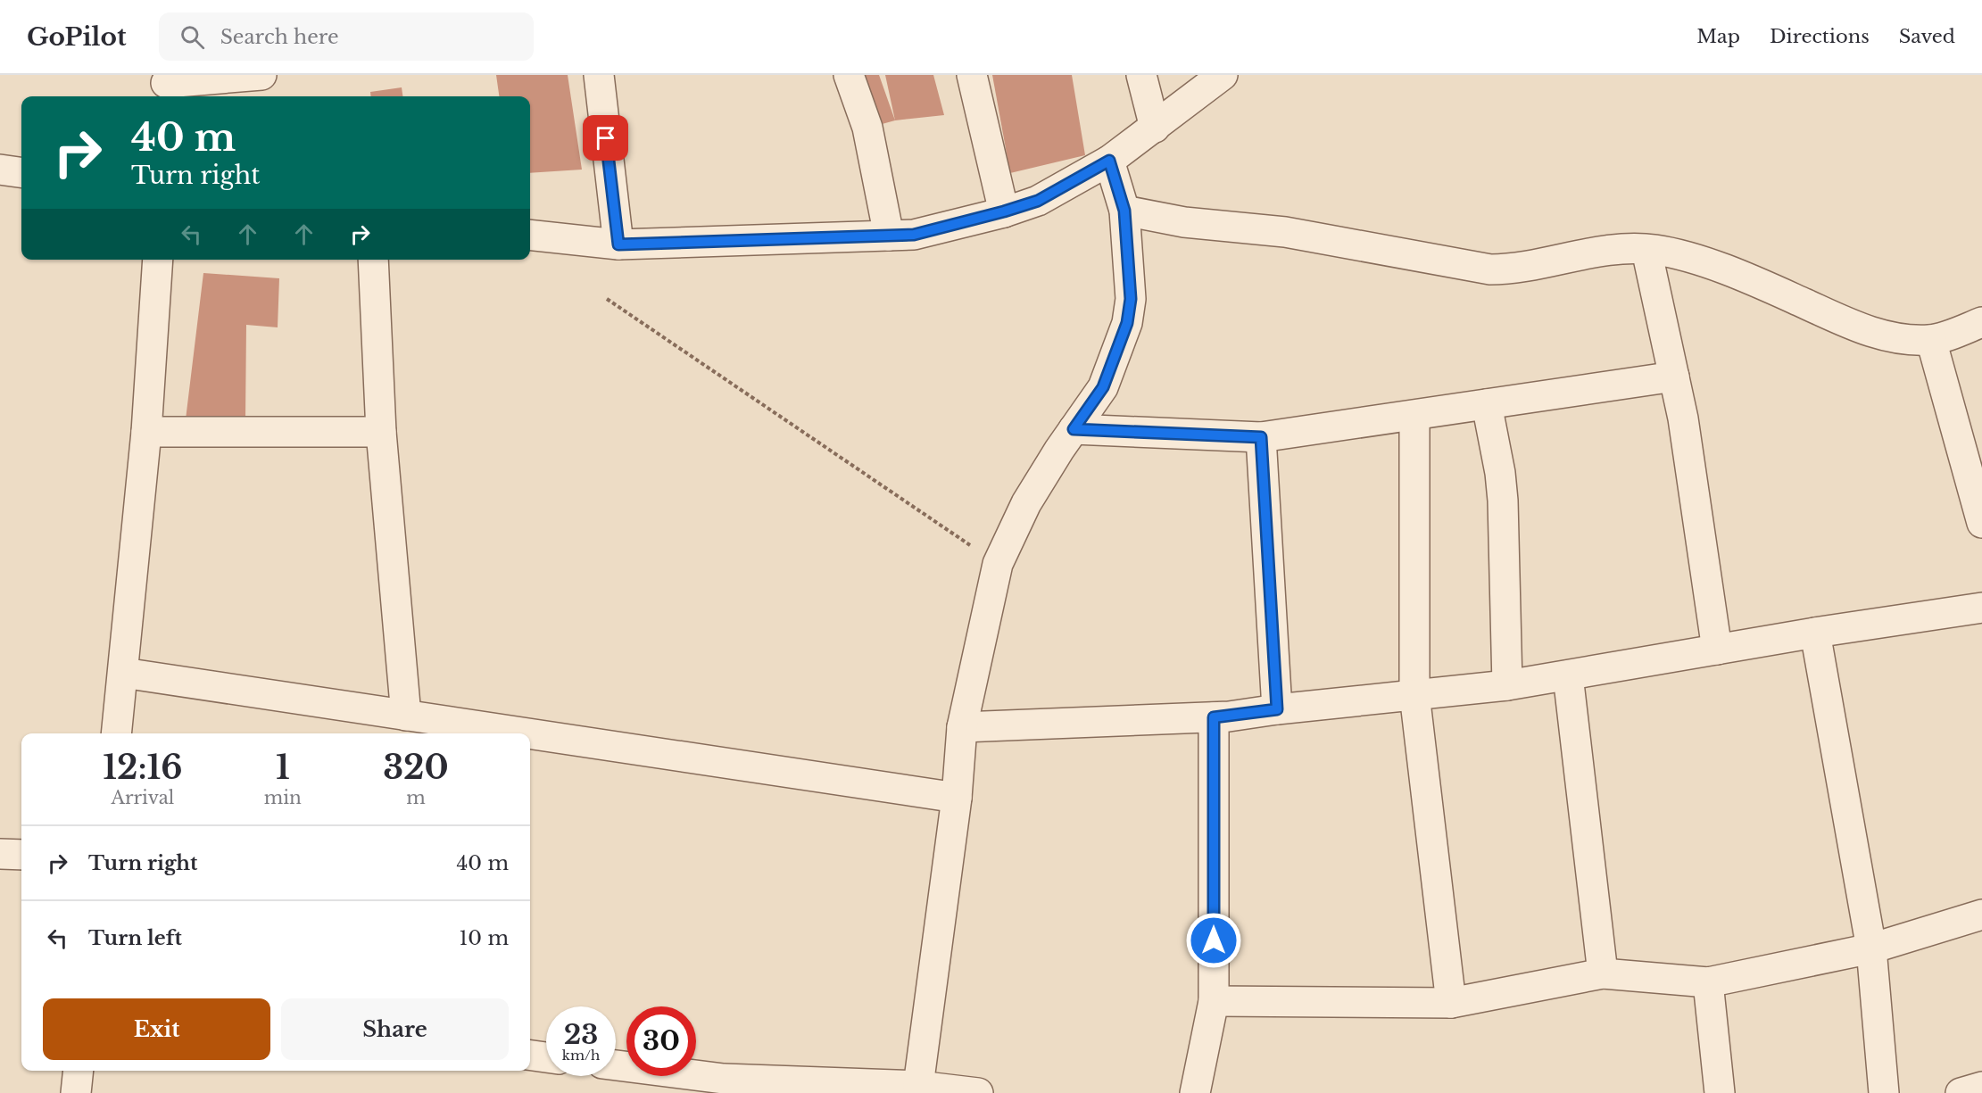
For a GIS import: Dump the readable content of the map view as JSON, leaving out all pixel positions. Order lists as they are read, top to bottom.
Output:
{
  "page": {
    "header": "GoPilot",
    "search": "Search here",
    "nav": ["Map", "Directions", "Saved"],
    "turn": ["40 m", "Turn right"],
    "eta": [
      "12:16",
      "Arrival",
      "1",
      "min",
      "320",
      "m"
    ],
    "list": [
      {
        "name": "Turn right",
        "value": "40 m"
      },
      {
        "name": "Turn left",
        "value": "10 m"
      }
    ],
    "buttons": ["Exit", "Share"],
    "speed": "23 km/h",
    "limit": "30"
  }
}
